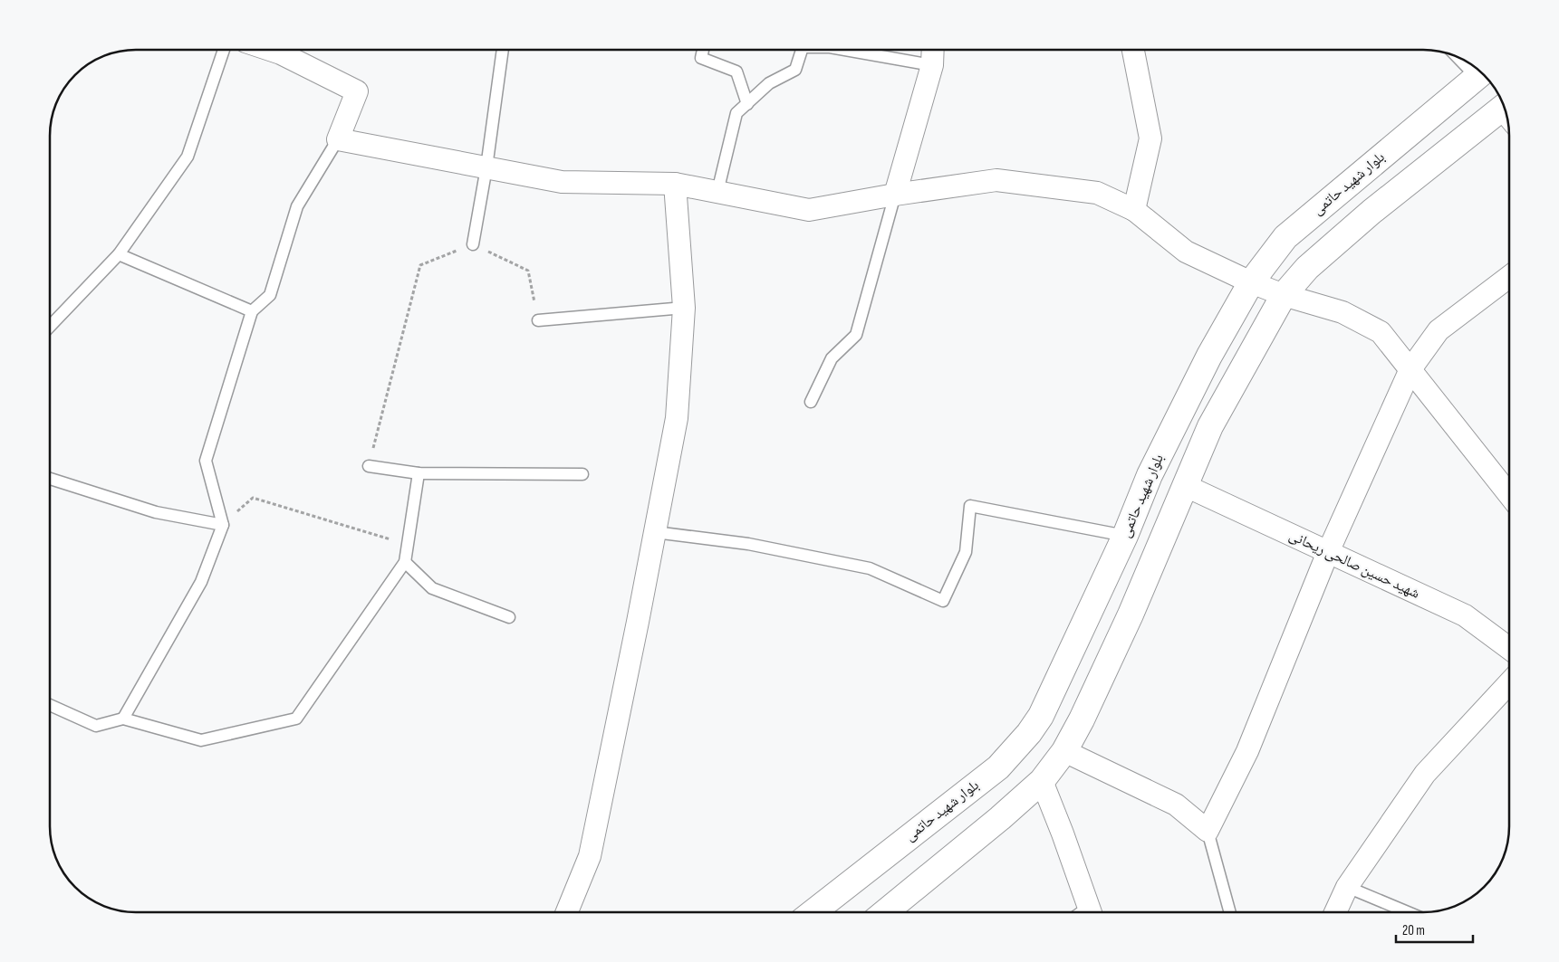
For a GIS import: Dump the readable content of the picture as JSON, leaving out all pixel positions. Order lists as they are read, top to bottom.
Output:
{
  "streets": {
    "main road": ["بلوار شهید حاتمی"],
    "street": ["شهید حسین صالحی ریحانی"]
  },
  "scale_bar": "20 m"
}
